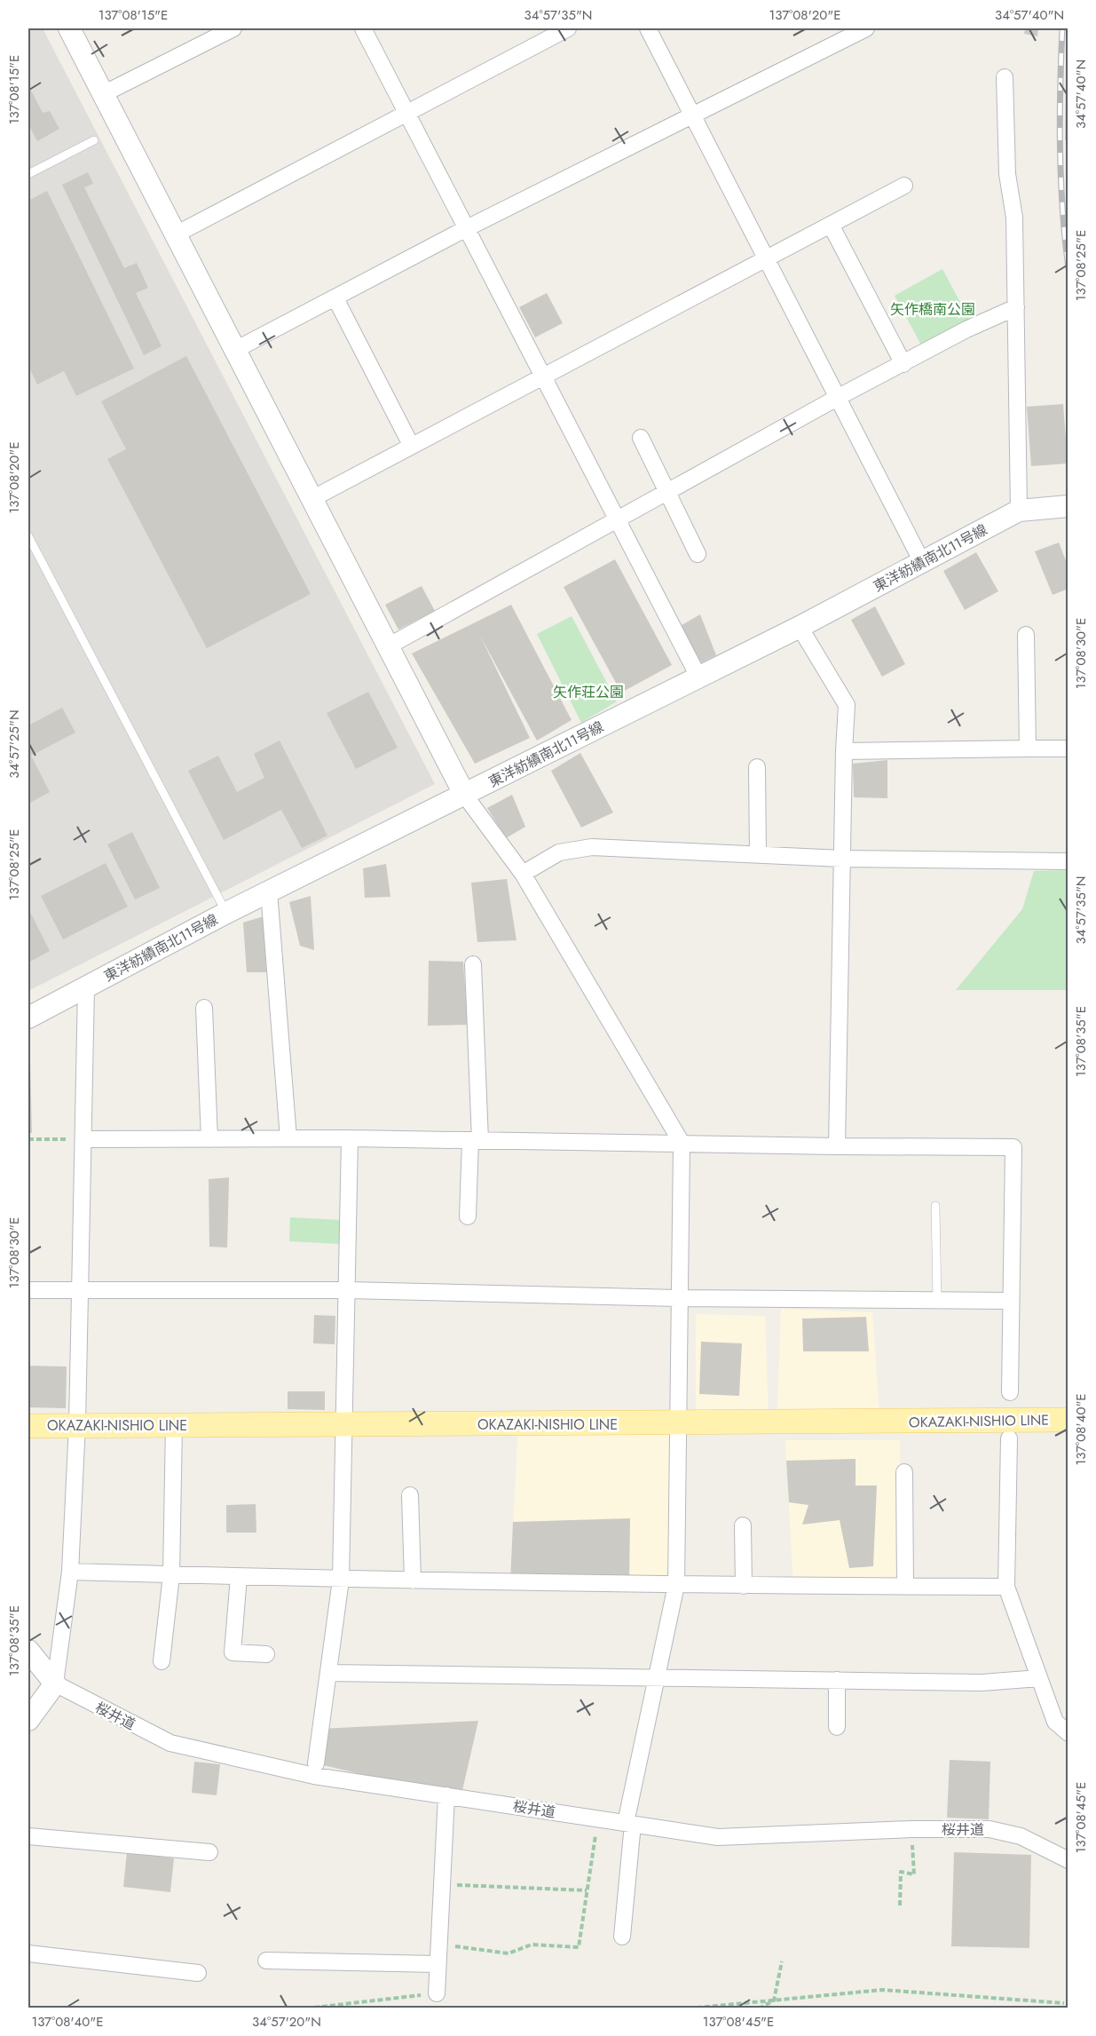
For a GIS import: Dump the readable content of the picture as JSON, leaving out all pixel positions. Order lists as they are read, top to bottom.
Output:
{
  "streets": {
    "main road": ["OKAZAKI-NISHIO LINE"],
    "street": ["東洋紡績南北11号線", "桜井道"]
  },
  "parks": ["矢作橋南公園", "矢作荘公園"],
  "coordinates": [
    "137°08'15\"E",
    "34°57'35\"N",
    "137°08'20\"E",
    "34°57'40\"N",
    "137°08'25\"E",
    "137°08'30\"E",
    "34°57'25\"N",
    "137°08'35\"E",
    "137°08'40\"E",
    "137°08'45\"E",
    "34°57'20\"N"
  ]
}
